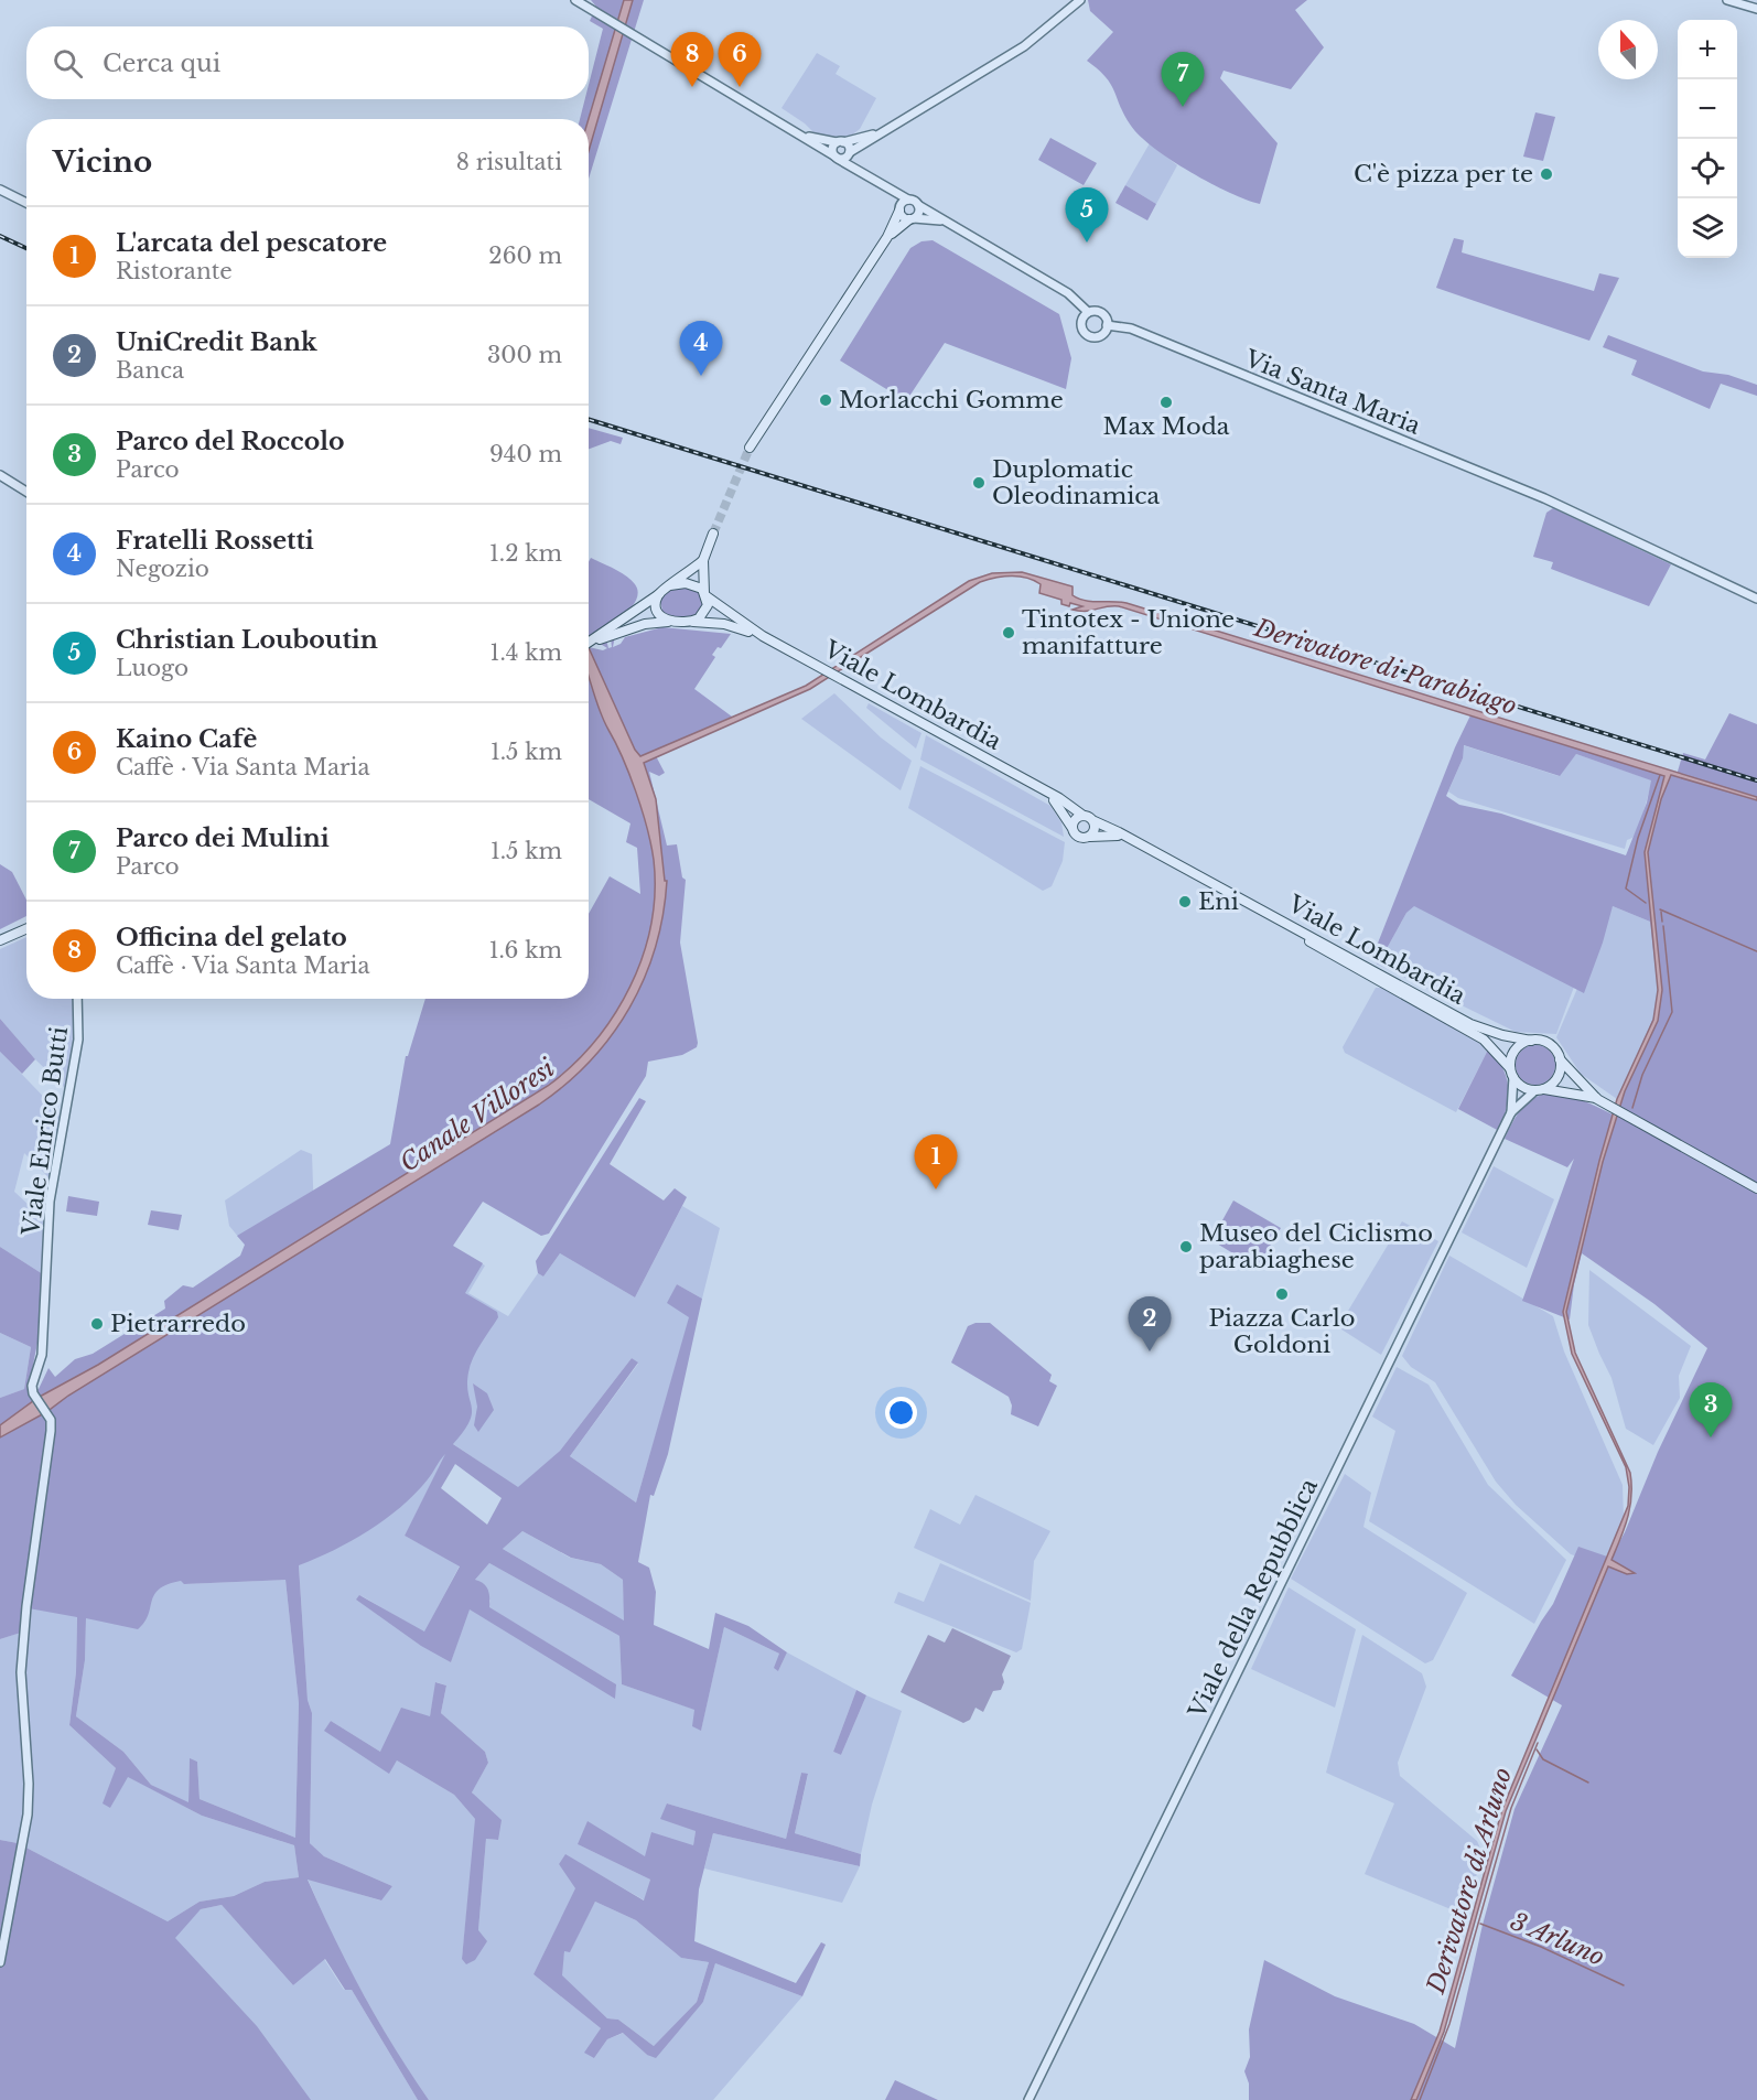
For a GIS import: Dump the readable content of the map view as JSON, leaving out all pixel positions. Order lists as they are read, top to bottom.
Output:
{
  "streets": {
    "main road": ["Viale Lombardia"],
    "street": ["Via Santa Maria", "Viale Enrico Butti", "Viale della Repubblica"]
  },
  "water": [
    "Derivatore di Parabiago",
    "Canale Villoresi",
    "Derivatore di Arluno",
    "3 Arluno"
  ],
  "places": [
    "C'è pizza per te",
    "Morlacchi Gomme",
    "Max Moda",
    "Duplomatic Oleodinamica",
    "Tintotex - Unione manifatture",
    "Eni",
    "Museo del Ciclismo parabiaghese",
    "Piazza Carlo Goldoni",
    "Pietrarredo"
  ],
  "north": "top",
  "page": {
    "map_buttons": ["+", "−"],
    "search": "Cerca qui",
    "pins": [
      "6",
      "8",
      "7",
      "5",
      "4",
      "1",
      "2",
      "3"
    ],
    "heading": ["Vicino", "8 risultati"],
    "list": [
      {
        "mark": "1",
        "name": "L'arcata del pescatore",
        "note": "Ristorante",
        "value": "260 m"
      },
      {
        "mark": "2",
        "name": "UniCredit Bank",
        "note": "Banca",
        "value": "300 m"
      },
      {
        "mark": "3",
        "name": "Parco del Roccolo",
        "note": "Parco",
        "value": "940 m"
      },
      {
        "mark": "4",
        "name": "Fratelli Rossetti",
        "note": "Negozio",
        "value": "1.2 km"
      },
      {
        "mark": "5",
        "name": "Christian Louboutin",
        "note": "Luogo",
        "value": "1.4 km"
      },
      {
        "mark": "6",
        "name": "Kaino Cafè",
        "note": "Caffè · Via Santa Maria",
        "value": "1.5 km"
      },
      {
        "mark": "7",
        "name": "Parco dei Mulini",
        "note": "Parco",
        "value": "1.5 km"
      },
      {
        "mark": "8",
        "name": "Officina del gelato",
        "note": "Caffè · Via Santa Maria",
        "value": "1.6 km"
      }
    ]
  }
}
